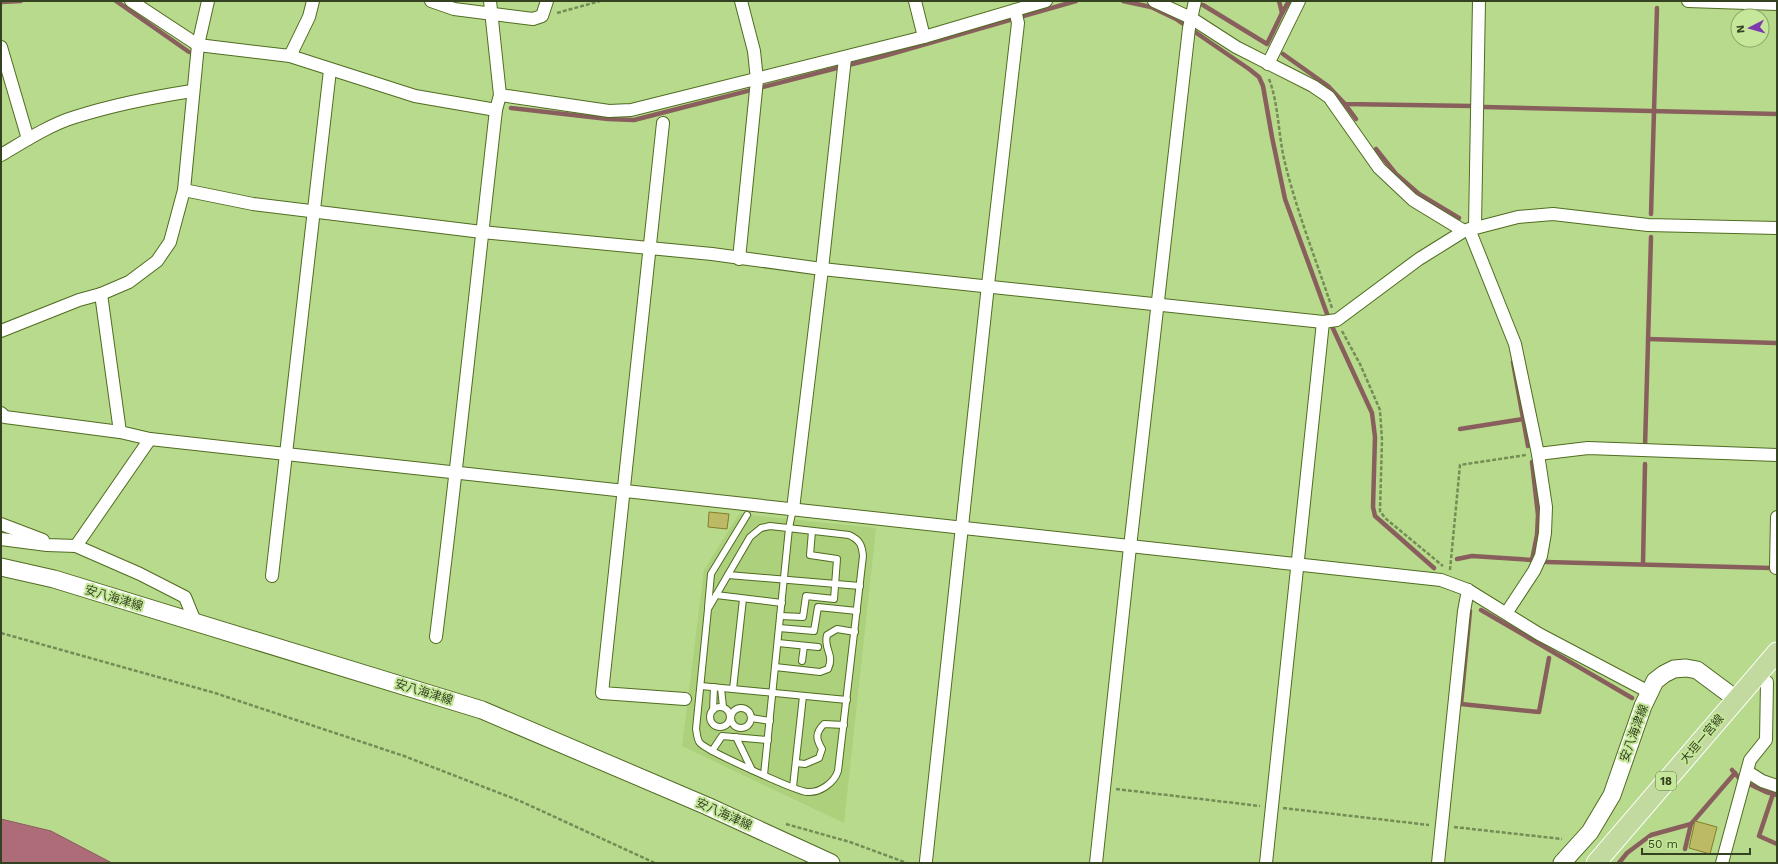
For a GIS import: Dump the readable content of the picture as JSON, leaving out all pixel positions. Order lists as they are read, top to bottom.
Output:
{
  "streets": {
    "main road": ["安八海津線", "大垣一宮線", "18"]
  },
  "crossings": [
    ["安八海津線", "大垣一宮線"]
  ],
  "scale_bar": "50 m",
  "north": "left"
}
